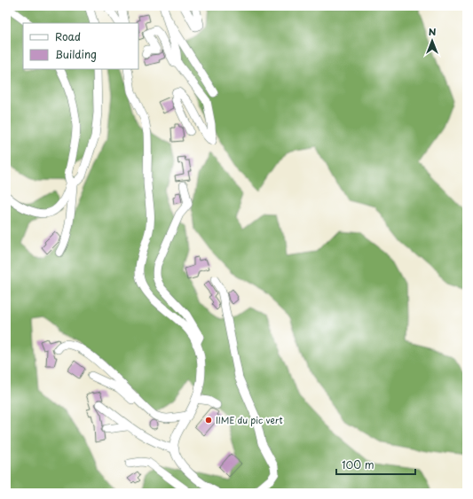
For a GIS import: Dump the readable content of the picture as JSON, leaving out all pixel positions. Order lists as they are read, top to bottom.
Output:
{
  "places": ["IIME du pic vert"],
  "legend": ["Road", "Building"],
  "scale_bar": "100 m",
  "north": "top"
}
